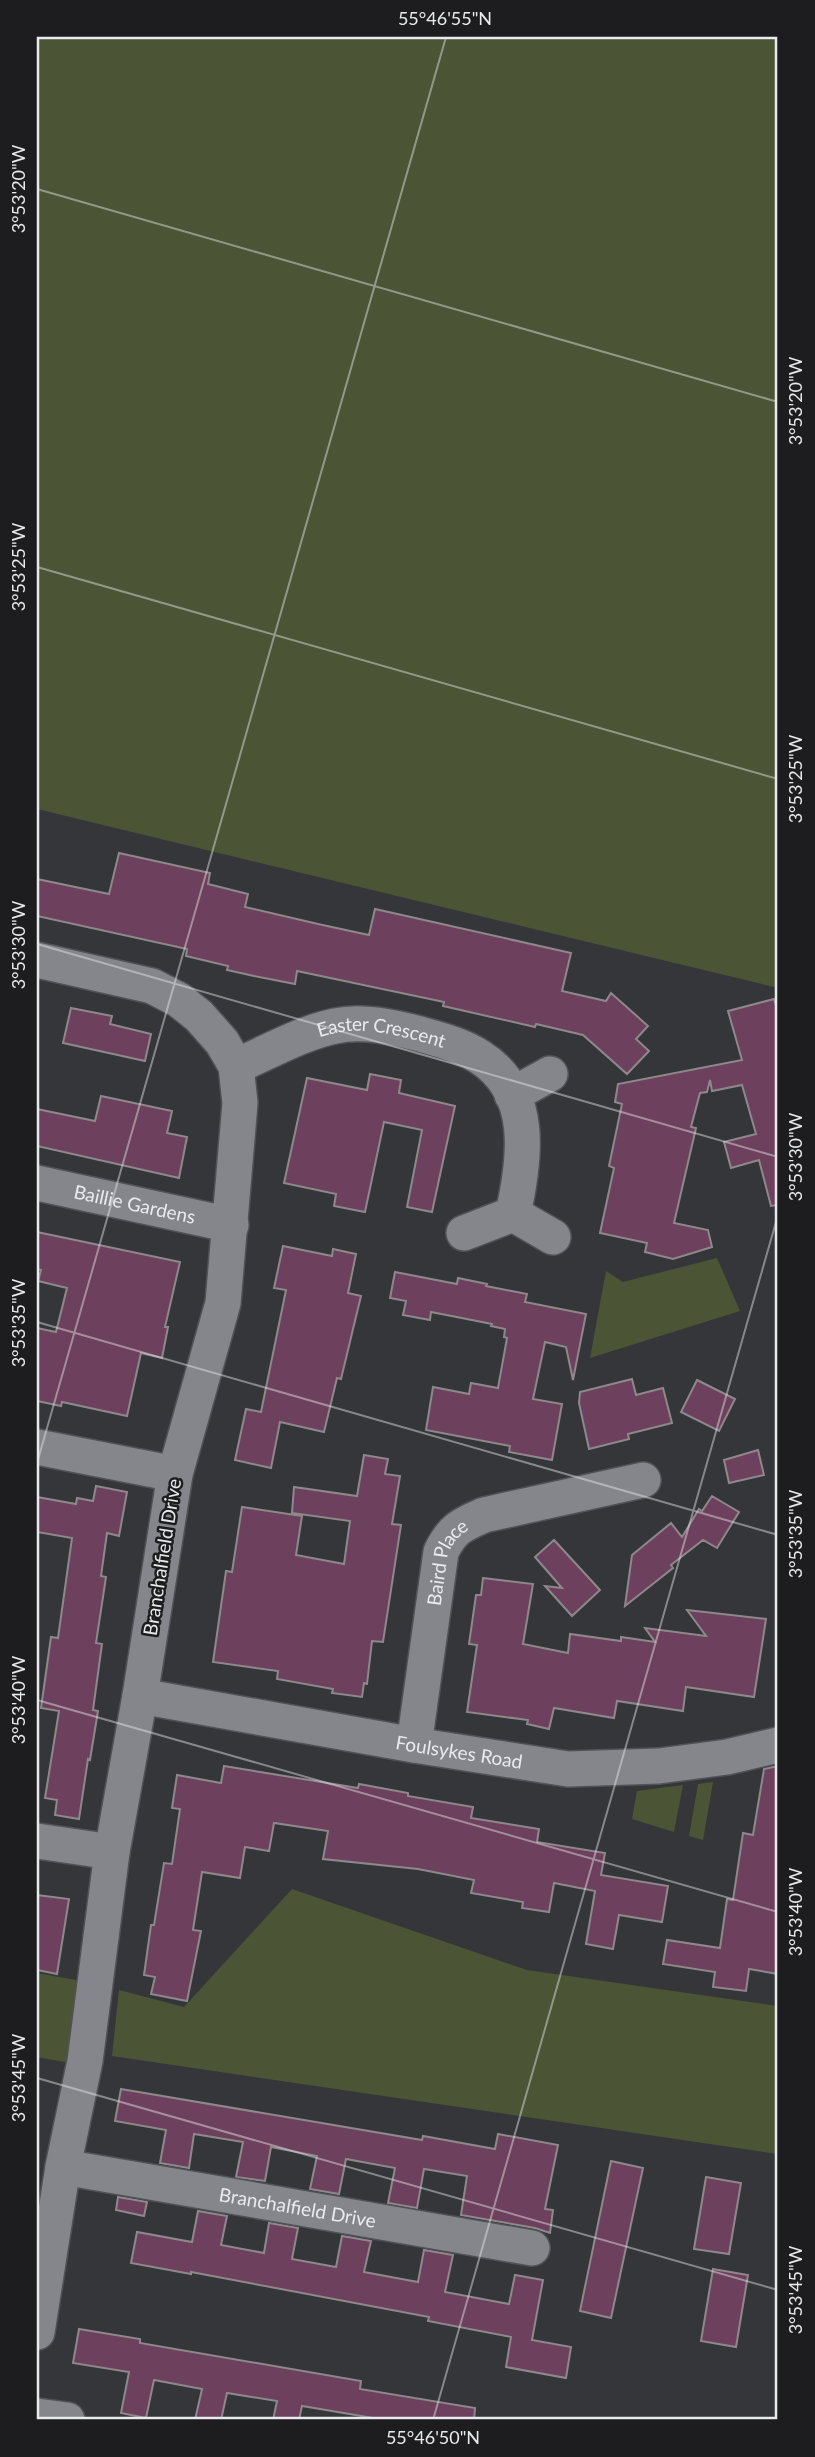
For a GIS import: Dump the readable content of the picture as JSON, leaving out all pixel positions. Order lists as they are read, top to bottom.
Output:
{
  "streets": {
    "street": [
      "Easter Crescent",
      "Baillie Gardens",
      "Branchalfield Drive",
      "Baird Place",
      "Foulsykes Road"
    ]
  },
  "crossings": [
    ["Easter Crescent", "Branchalfield Drive"],
    ["Baillie Gardens", "Branchalfield Drive"],
    ["Branchalfield Drive", "Foulsykes Road"],
    ["Baird Place", "Foulsykes Road"]
  ],
  "coordinates": [
    "55°46'55\"N",
    "3°53'20\"W",
    "3°53'25\"W",
    "3°53'30\"W",
    "3°53'35\"W",
    "3°53'40\"W",
    "3°53'45\"W",
    "55°46'50\"N"
  ]
}
